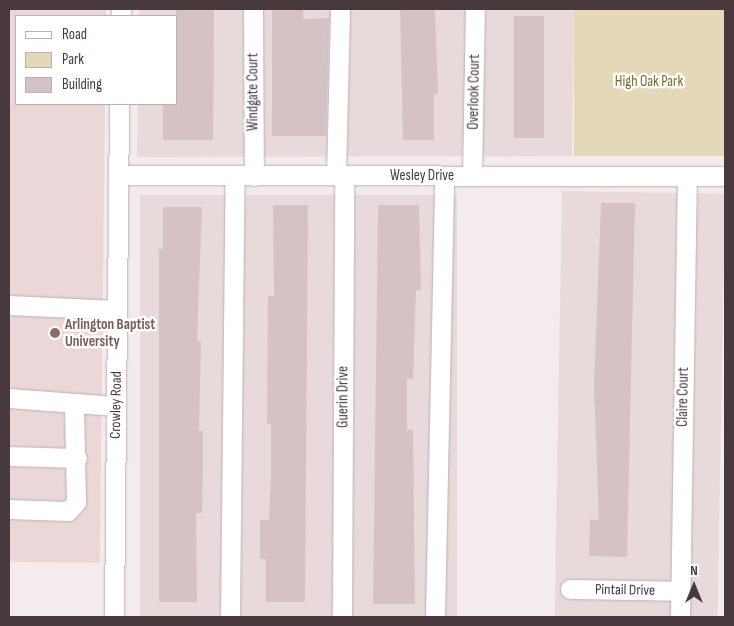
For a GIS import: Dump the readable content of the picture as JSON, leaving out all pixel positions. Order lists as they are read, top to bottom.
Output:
{
  "streets": {
    "street": [
      "Windgate Court",
      "Overlook Court",
      "Wesley Drive",
      "Guerin Drive",
      "Claire Court",
      "Crowley Road",
      "Pintail Drive"
    ]
  },
  "crossings": [
    ["Windgate Court", "Wesley Drive"],
    ["Overlook Court", "Wesley Drive"],
    ["Wesley Drive", "Guerin Drive"],
    ["Wesley Drive", "Claire Court"],
    ["Wesley Drive", "Crowley Road"],
    ["Claire Court", "Pintail Drive"]
  ],
  "parks": ["High Oak Park"],
  "places": ["Arlington Baptist University"],
  "legend": ["Road", "Park", "Building"],
  "north": "top"
}
